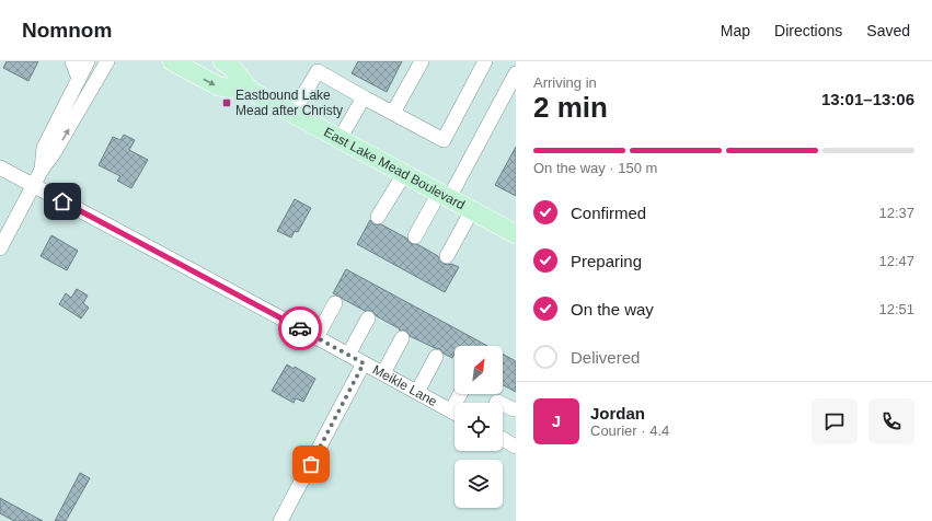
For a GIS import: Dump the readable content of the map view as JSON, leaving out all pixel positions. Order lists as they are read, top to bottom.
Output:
{
  "streets": {
    "main road": ["East Lake Mead Boulevard"],
    "street": ["Meikle Lane"]
  },
  "places": {
    "transit": ["Eastbound Lake Mead after Christy"]
  },
  "north": "top right",
  "page": {
    "header": "Nomnom",
    "nav": ["Map", "Directions", "Saved"],
    "heading": ["2 min", "Arriving in", "13:01–13:06"],
    "panel": ["Jordan", "Courier · 4.4"],
    "bar": "On the way · 150 m",
    "list": [
      ["Confirmed", "12:37"],
      ["Preparing", "12:47"],
      ["On the way", "12:51"],
      "Delivered"
    ],
    "round": "J"
  }
}
